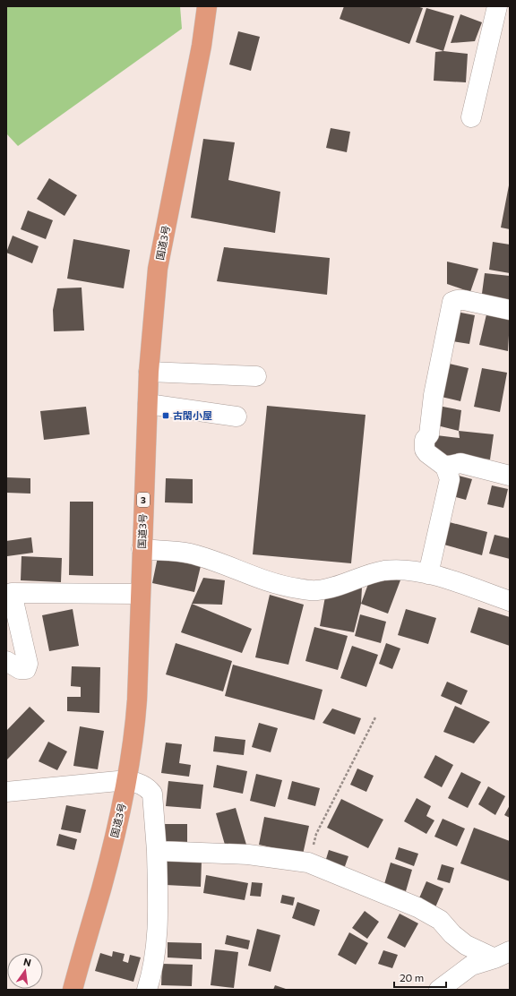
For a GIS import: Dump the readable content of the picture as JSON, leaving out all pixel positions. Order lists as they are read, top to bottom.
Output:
{
  "streets": {
    "highway": ["国道3号", "3"]
  },
  "places": {
    "transit": ["古閑小屋"]
  },
  "scale_bar": "20 m",
  "north": "top"
}
